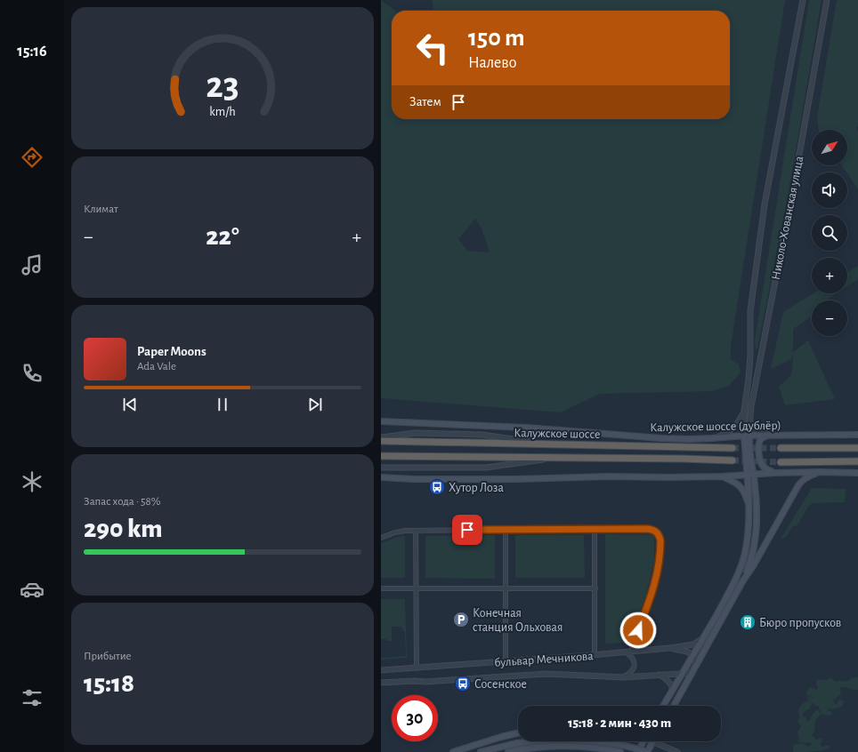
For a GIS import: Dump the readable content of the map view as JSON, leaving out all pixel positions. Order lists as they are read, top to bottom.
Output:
{
  "streets": {
    "highway": ["Калужское шоссе"],
    "main road": ["Калужское шоссе (дублёр)"],
    "street": ["Николо-Хованская улица", "бульвар Мечникова"]
  },
  "crossings": [
    ["Николо-Хованская улица", "Калужское шоссе (дублёр)"]
  ],
  "places": {
    "bus stop": ["Хутор Лоза", "Сосенское"],
    "parking": ["Конечная станция Ольховая"],
    "building": ["Бюро пропусков"]
  },
  "north": "top right",
  "page": {
    "tabs": "15:16",
    "turn": ["150 m", "Налево"],
    "then": "Затем",
    "map_buttons": ["+", "−"],
    "tile": [
      "Климат",
      ["Запас хода · 58%", "290 km"],
      ["Прибытие", "15:18"]
    ],
    "heat": ["−", "22°", "+"],
    "song": ["Paper Moons", "Ada Vale"],
    "limit": "30",
    "trip": "15:18 · 2 мин · 430 m",
    "gauge": ["23", "km/h"]
  }
}
